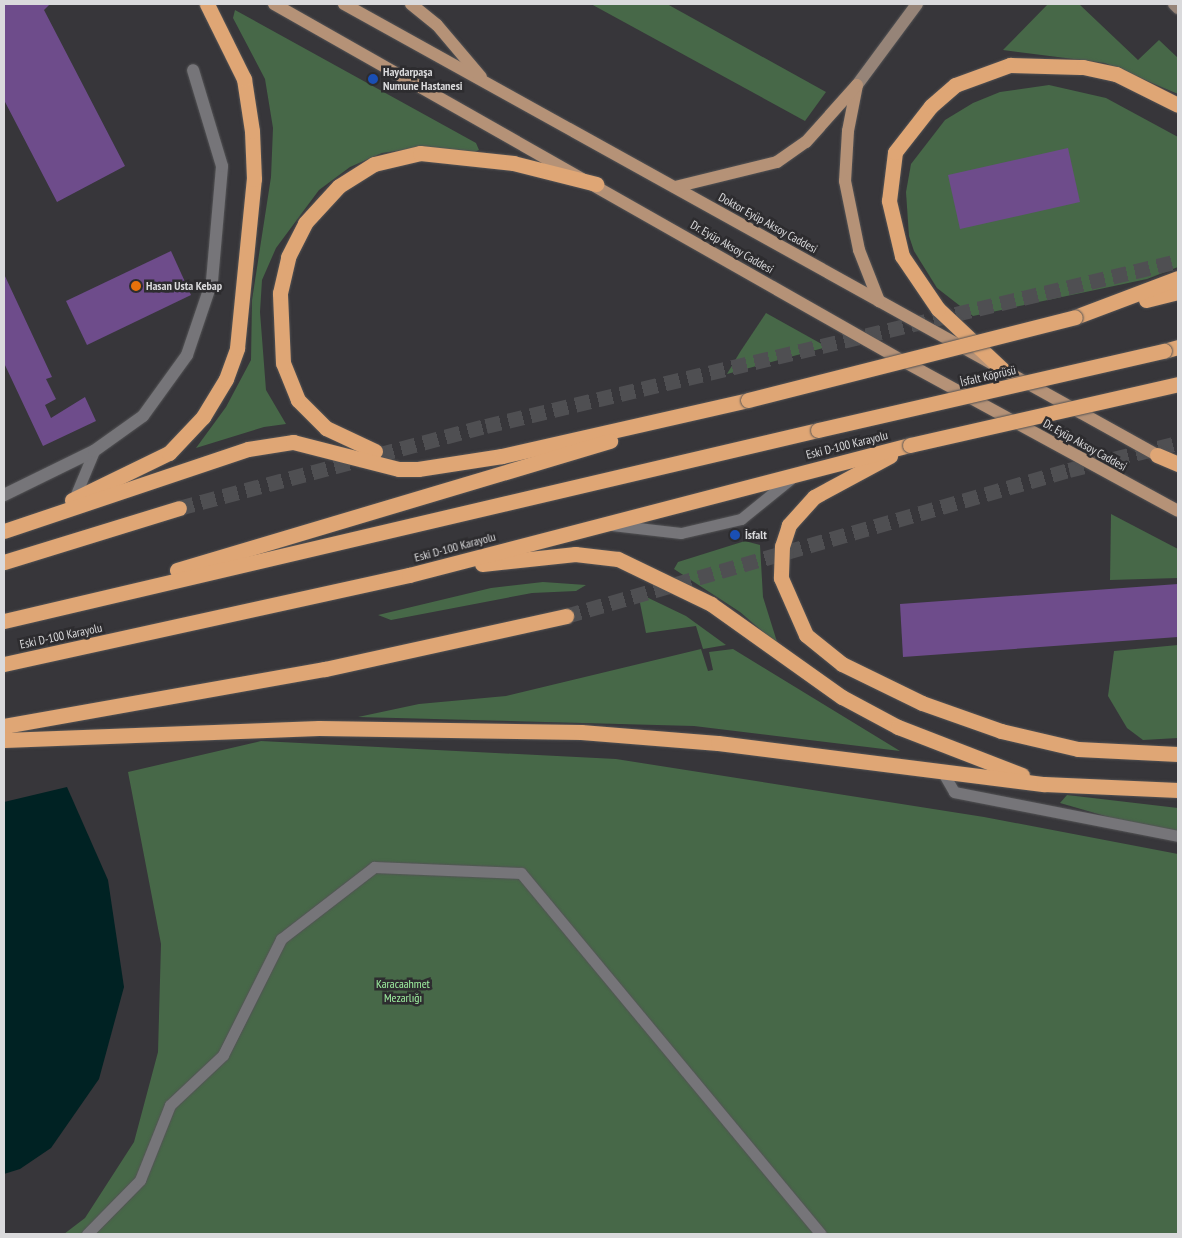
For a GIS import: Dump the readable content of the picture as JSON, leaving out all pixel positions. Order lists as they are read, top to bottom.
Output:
{
  "streets": {
    "highway": ["İsfalt Köprüsü", "Eski D-100 Karayolu"],
    "main road": ["Doktor Eyüp Aksoy Caddesi", "Dr. Eyüp Aksoy Caddesi"]
  },
  "crossings": [
    ["İsfalt Köprüsü", "Eski D-100 Karayolu"]
  ],
  "parks": ["Karacaahmet Mezarlığı"],
  "places": ["Haydarpaşa Numune Hastanesi", "Hasan Usta Kebap", "İsfalt"]
}
